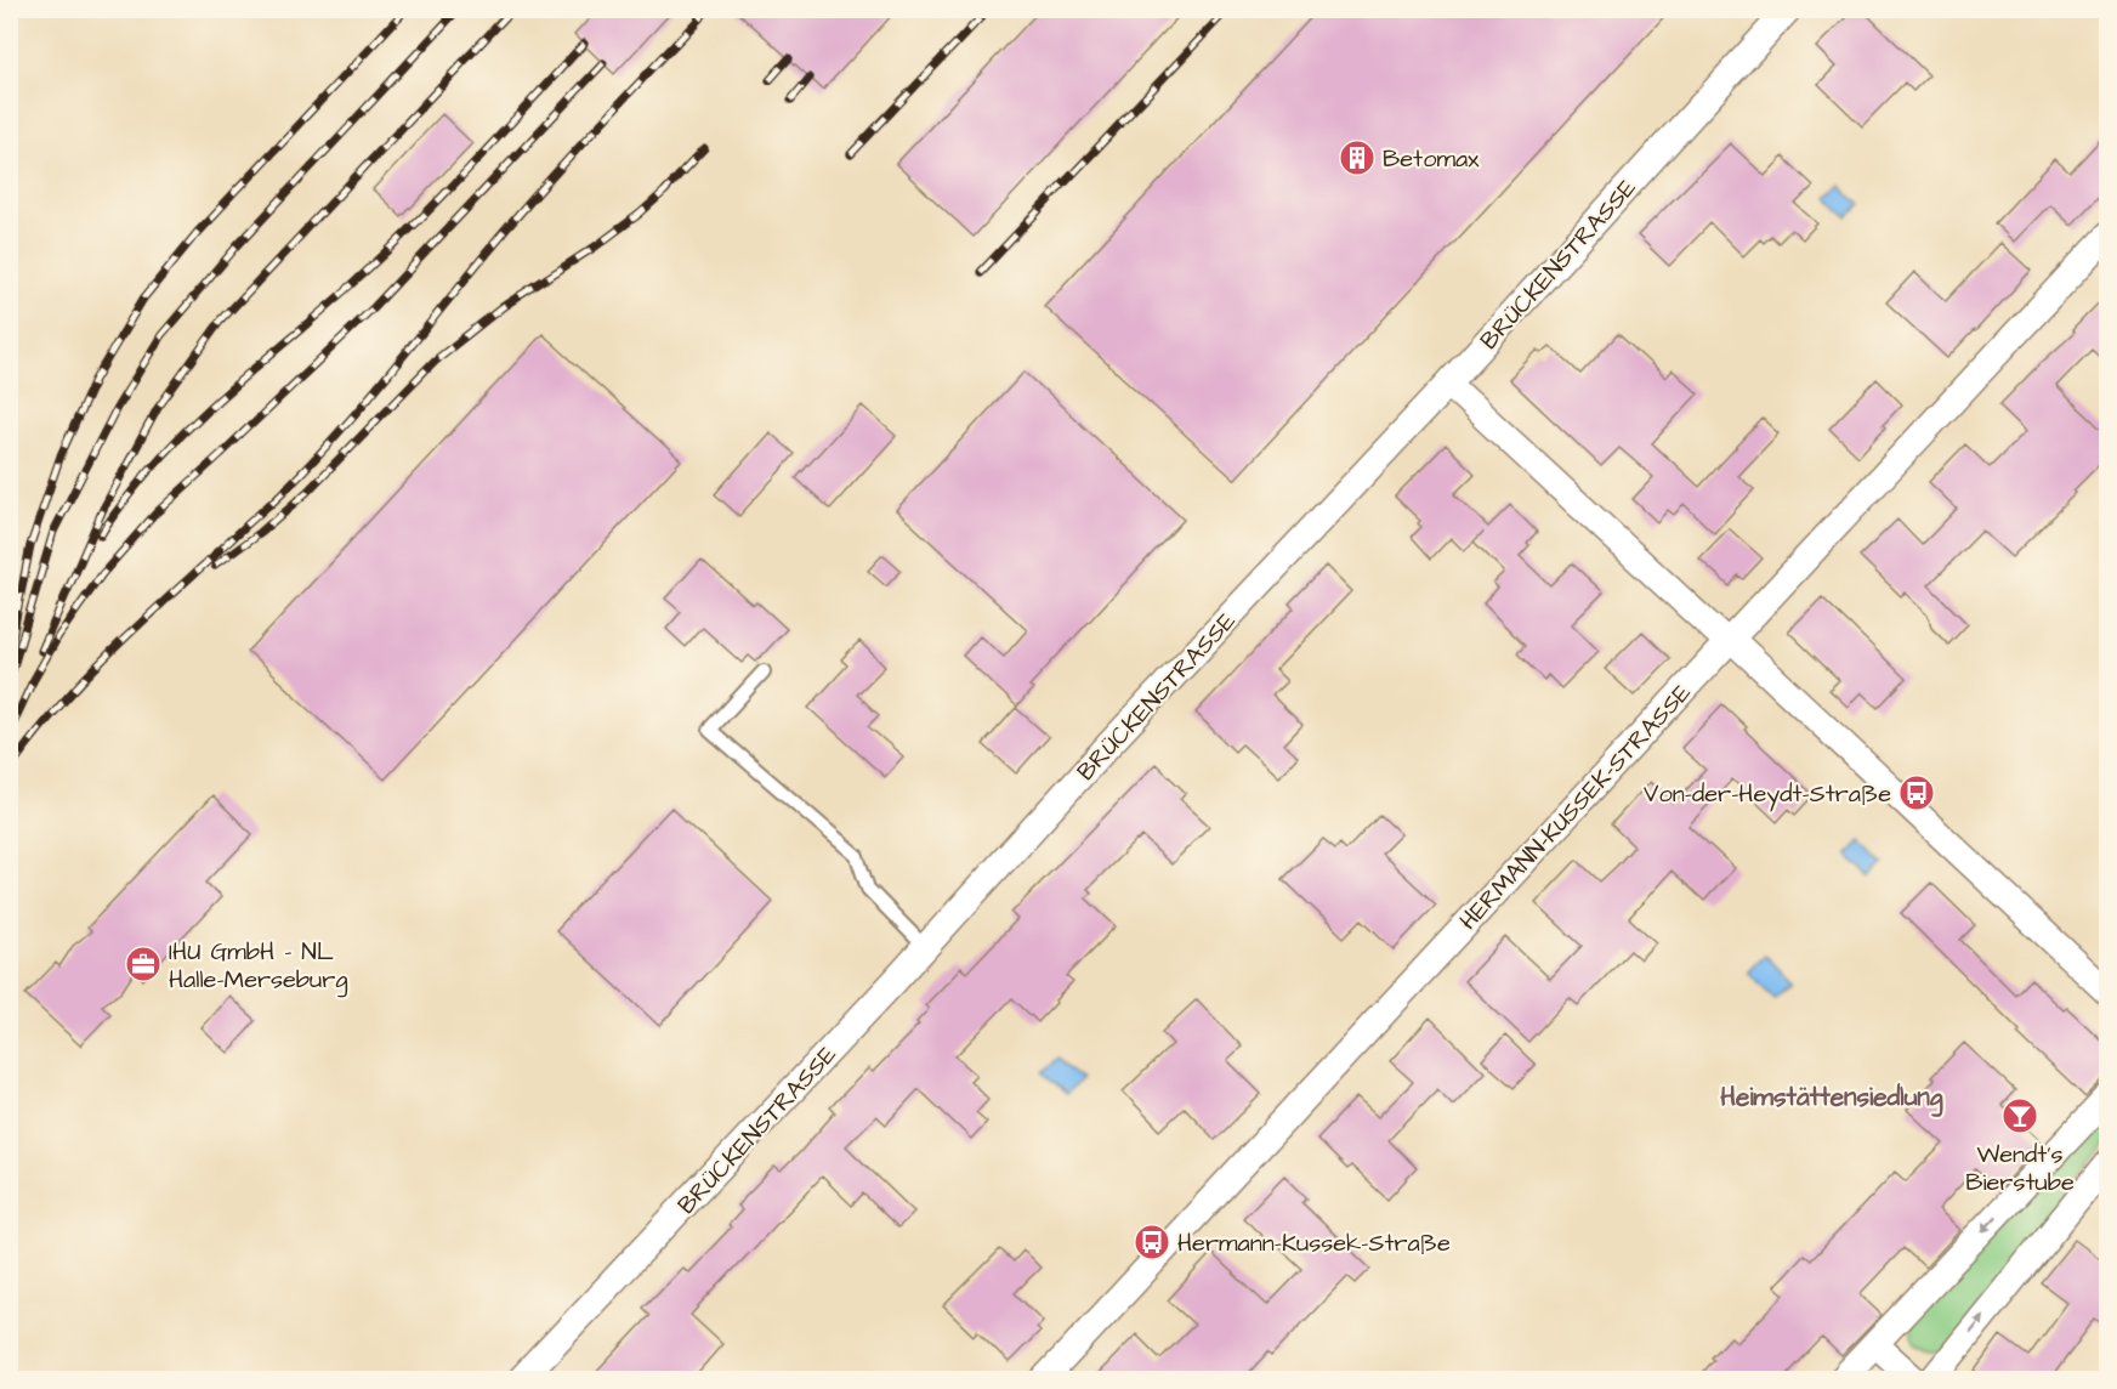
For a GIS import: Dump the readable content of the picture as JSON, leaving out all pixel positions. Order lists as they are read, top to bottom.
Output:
{
  "streets": {
    "street": ["BRÜCKENSTRASSE", "HERMANN-KUSSEK-STRASSE"]
  },
  "districts": ["Heimstättensiedlung"],
  "places": {
    "building": ["Betomax"],
    "bus stop": ["Von-der-Heydt-Straße", "Hermann-Kussek-Straße"],
    "office": ["IHU GmbH - NL Halle-Merseburg"],
    "bar": ["Wendt's Bierstube"]
  }
}
